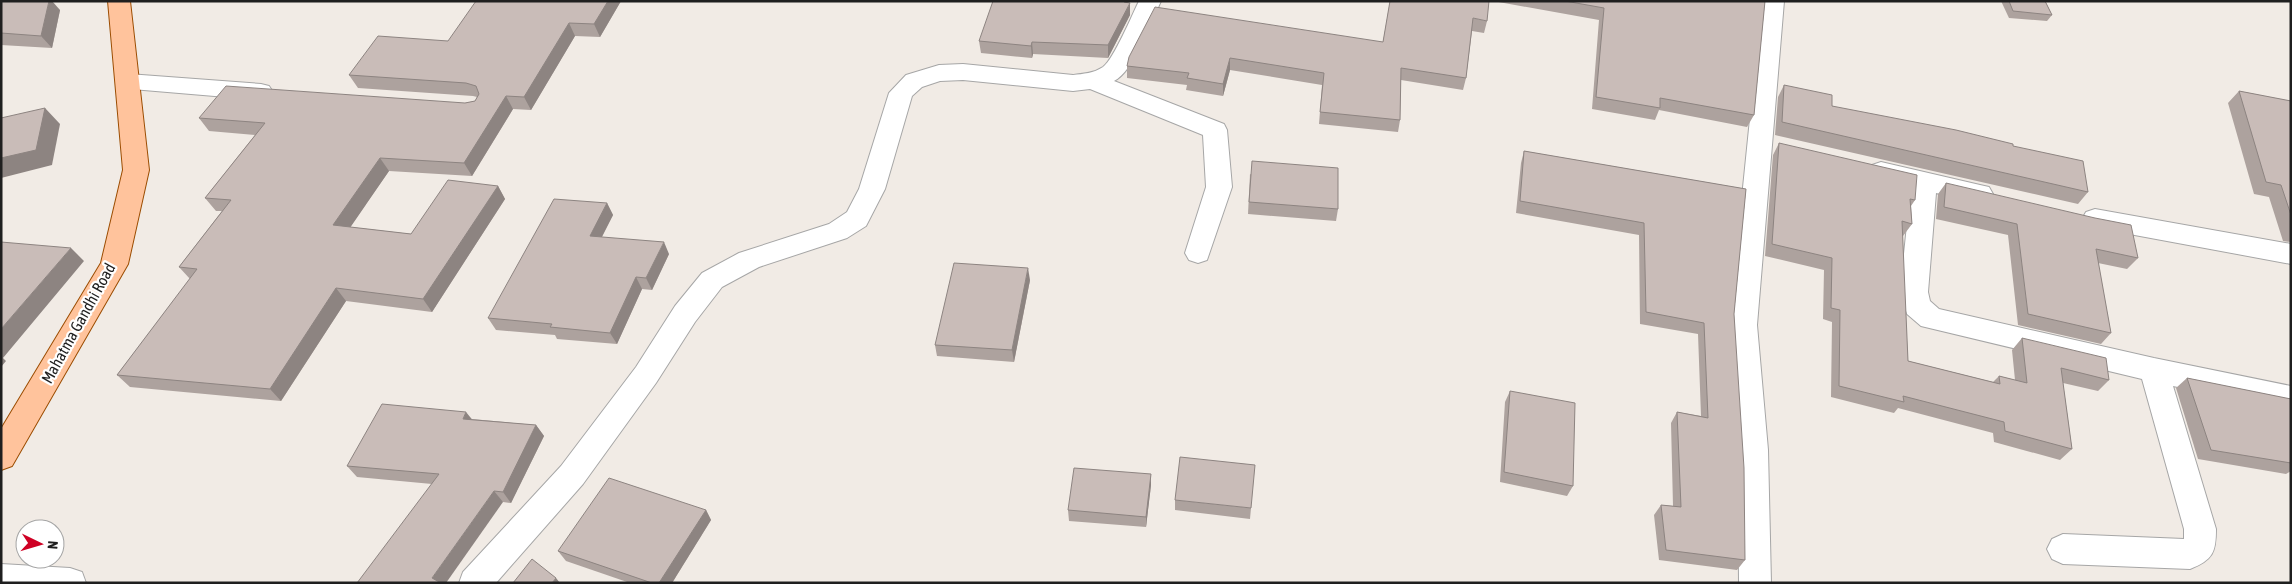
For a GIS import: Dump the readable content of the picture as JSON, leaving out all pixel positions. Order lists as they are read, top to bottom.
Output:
{
  "streets": {
    "main road": ["Mahatma Gandhi Road"]
  },
  "north": "right"
}
